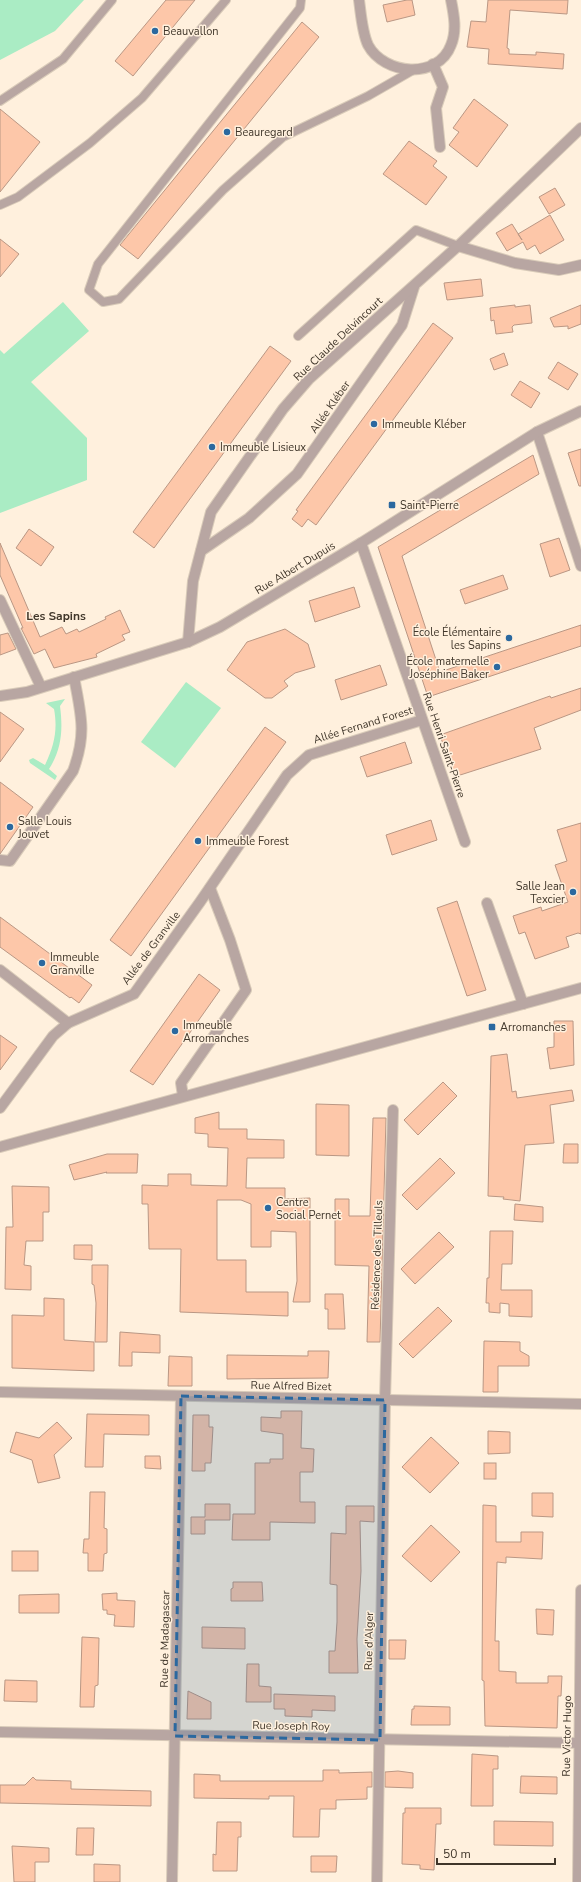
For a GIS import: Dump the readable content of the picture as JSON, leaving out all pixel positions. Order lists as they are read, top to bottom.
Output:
{
  "streets": {
    "street": [
      "Rue Claude Delvincourt",
      "Allée Kléber",
      "Rue Albert Dupuis",
      "Allée Fernand Forest",
      "Rue Henri Saint-Pierre",
      "Allée de Granville",
      "Résidence des Tilleuls",
      "Rue Alfred Bizet",
      "Rue de Madagascar",
      "Rue d'Alger",
      "Rue Joseph Roy",
      "Rue Victor Hugo"
    ]
  },
  "crossings": [
    ["Rue Claude Delvincourt", "Allée Kléber"],
    ["Rue Claude Delvincourt", "Rue Albert Dupuis"],
    ["Rue Albert Dupuis", "Rue Henri Saint-Pierre"],
    ["Allée Fernand Forest", "Rue Henri Saint-Pierre"],
    ["Allée Fernand Forest", "Allée de Granville"],
    ["Résidence des Tilleuls", "Rue Alfred Bizet"],
    ["Résidence des Tilleuls", "Rue d'Alger"],
    ["Rue Alfred Bizet", "Rue de Madagascar"],
    ["Rue Alfred Bizet", "Rue d'Alger"],
    ["Rue de Madagascar", "Rue Joseph Roy"],
    ["Rue d'Alger", "Rue Joseph Roy"],
    ["Rue Joseph Roy", "Rue Victor Hugo"]
  ],
  "districts": ["Les Sapins"],
  "places": {
    "other": [
      "Beauvallon",
      "Beauregard",
      "Immeuble Kléber",
      "Immeuble Lisieux",
      "École Élémentaire les Sapins",
      "École maternelle Joséphine Baker",
      "Salle Louis Jouvet",
      "Immeuble Forest",
      "Salle Jean Texcier",
      "Immeuble Granville",
      "Immeuble Arromanches",
      "Centre Social Pernet"
    ],
    "transit": ["Saint-Pierre", "Arromanches"]
  },
  "scale_bar": "50 m"
}
